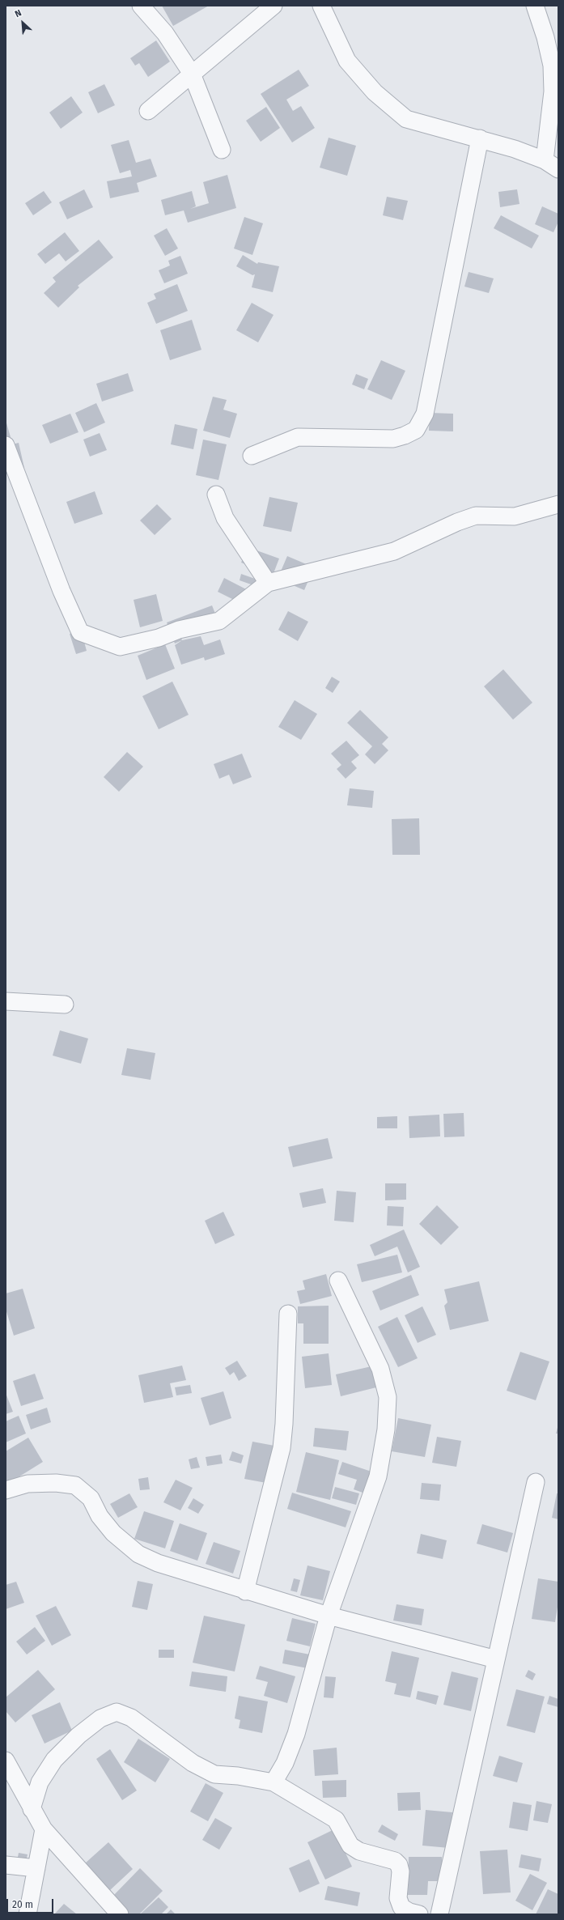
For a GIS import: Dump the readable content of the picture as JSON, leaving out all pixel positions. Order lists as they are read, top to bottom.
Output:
{
  "scale_bar": "20 m",
  "north": "top left"
}
